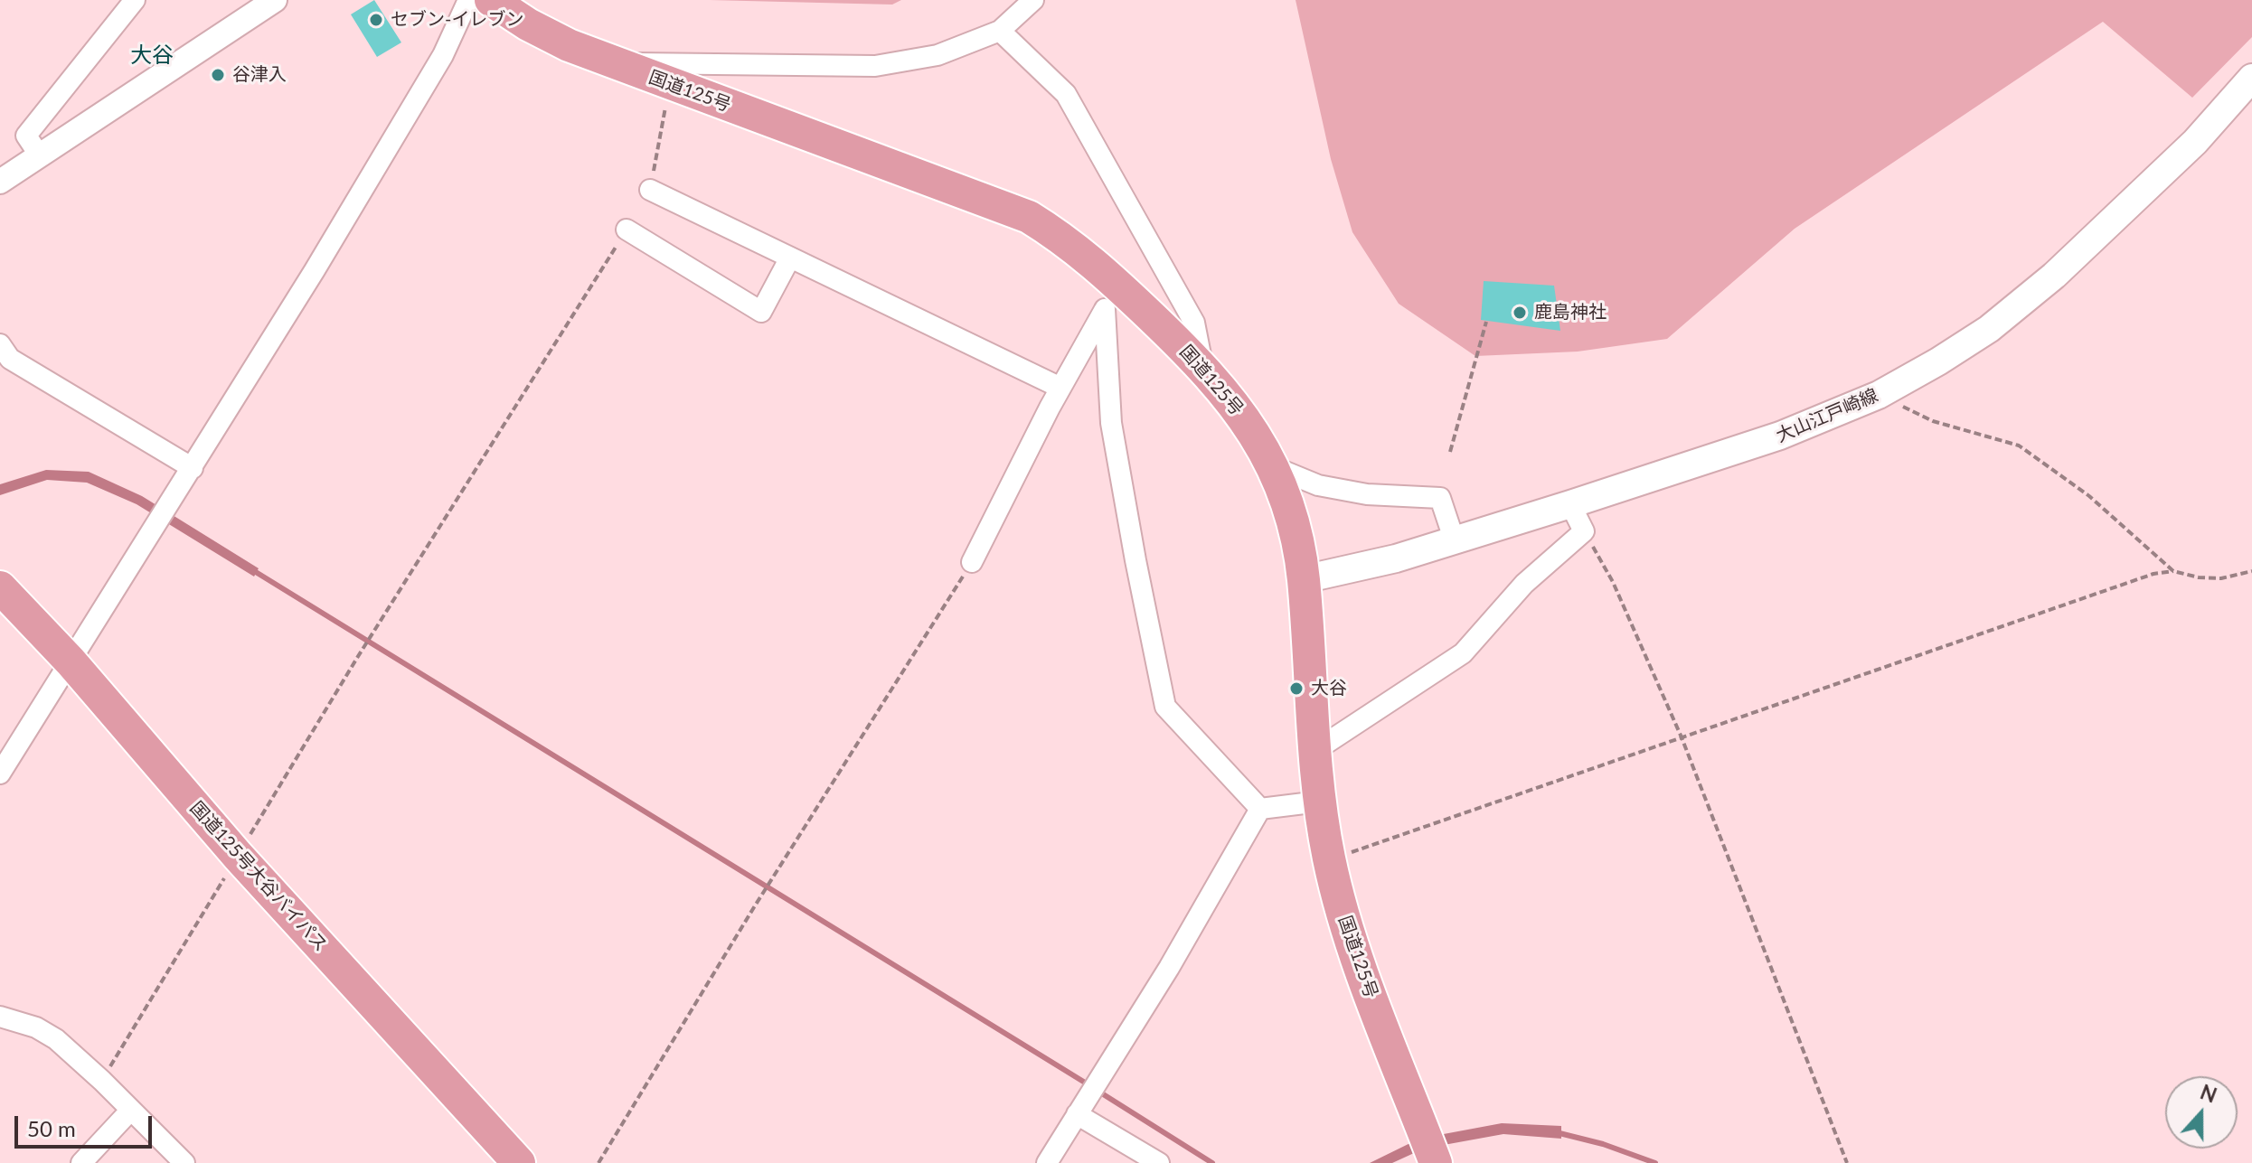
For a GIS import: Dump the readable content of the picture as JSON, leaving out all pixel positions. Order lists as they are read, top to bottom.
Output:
{
  "streets": {
    "highway": ["国道125号", "国道125号大谷バイパス"],
    "main road": ["大山江戸崎線"]
  },
  "crossings": [
    ["国道125号", "大山江戸崎線"]
  ],
  "districts": ["大谷"],
  "places": [
    "セブン-イレブン",
    "谷津入",
    "鹿島神社",
    "大谷"
  ],
  "scale_bar": "50 m",
  "north": "top"
}
